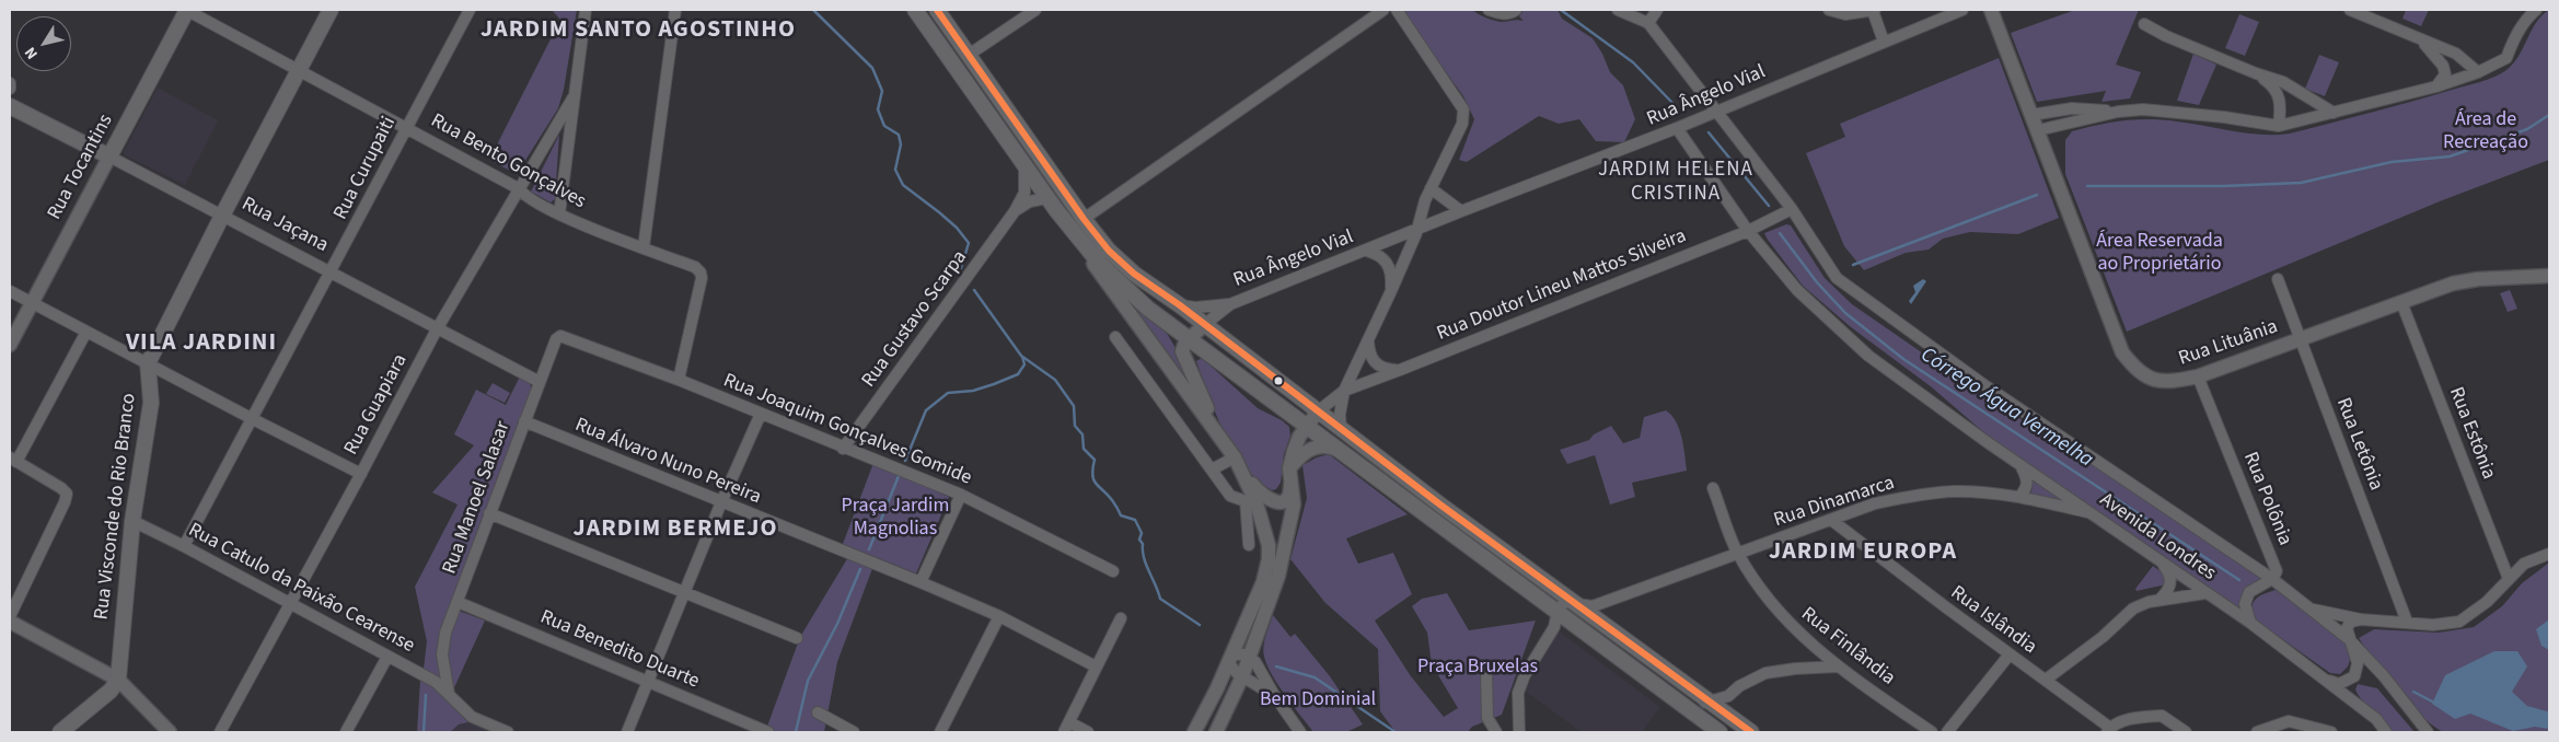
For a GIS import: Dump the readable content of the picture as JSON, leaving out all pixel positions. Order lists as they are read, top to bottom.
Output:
{
  "streets": {
    "main road": ["Rua Tocantins", "Rua Jaçana", "Rua Visconde do Rio Branco"],
    "street": [
      "Rua Ângelo Vial",
      "Rua Bento Gonçalves",
      "Rua Curupaiti",
      "Rua Doutor Lineu Mattos Silveira",
      "Rua Gustavo Scarpa",
      "Rua Lituânia",
      "Rua Guapiara",
      "Rua Joaquim Gonçalves Gomide",
      "Rua Estônia",
      "Rua Letônia",
      "Rua Álvaro Nuno Pereira",
      "Rua Manoel Salasar",
      "Rua Polônia",
      "Rua Dinamarca",
      "Avenida Londres",
      "Rua Catulo da Paixão Cearense",
      "Rua Islândia",
      "Rua Finlândia",
      "Rua Benedito Duarte"
    ]
  },
  "crossings": [
    ["Rua Ângelo Vial", "Avenida Londres"],
    ["Rua Bento Gonçalves", "Rua Tocantins"],
    ["Rua Bento Gonçalves", "Rua Curupaiti"],
    ["Rua Bento Gonçalves", "Rua Guapiara"],
    ["Rua Bento Gonçalves", "Rua Joaquim Gonçalves Gomide"],
    ["Rua Tocantins", "Rua Jaçana"],
    ["Rua Curupaiti", "Rua Jaçana"],
    ["Rua Curupaiti", "Rua Catulo da Paixão Cearense"],
    ["Rua Jaçana", "Rua Guapiara"],
    ["Rua Jaçana", "Rua Manoel Salasar"],
    ["Rua Doutor Lineu Mattos Silveira", "Avenida Londres"],
    ["Rua Gustavo Scarpa", "Rua Joaquim Gonçalves Gomide"],
    ["Rua Lituânia", "Rua Estônia"],
    ["Rua Lituânia", "Rua Letônia"],
    ["Rua Lituânia", "Rua Polônia"],
    ["Rua Guapiara", "Rua Catulo da Paixão Cearense"],
    ["Rua Joaquim Gonçalves Gomide", "Rua Manoel Salasar"],
    ["Rua Álvaro Nuno Pereira", "Rua Manoel Salasar"],
    ["Rua Manoel Salasar", "Rua Catulo da Paixão Cearense"],
    ["Rua Manoel Salasar", "Rua Benedito Duarte"],
    ["Rua Polônia", "Avenida Londres"],
    ["Rua Dinamarca", "Avenida Londres"],
    ["Rua Dinamarca", "Rua Islândia"],
    ["Rua Dinamarca", "Rua Finlândia"],
    ["Rua Visconde do Rio Branco", "Rua Catulo da Paixão Cearense"]
  ],
  "districts": [
    "JARDIM SANTO AGOSTINHO",
    "JARDIM HELENA CRISTINA",
    "VILA JARDINI",
    "JARDIM BERMEJO",
    "JARDIM EUROPA"
  ],
  "water": ["Córrego Água Vermelha"],
  "parks": [
    "Área de Recreação",
    "Área Reservada ao Proprietário",
    "Praça Jardim Magnolias",
    "Praça Bruxelas",
    "Bem Dominial"
  ],
  "north": "bottom left"
}
